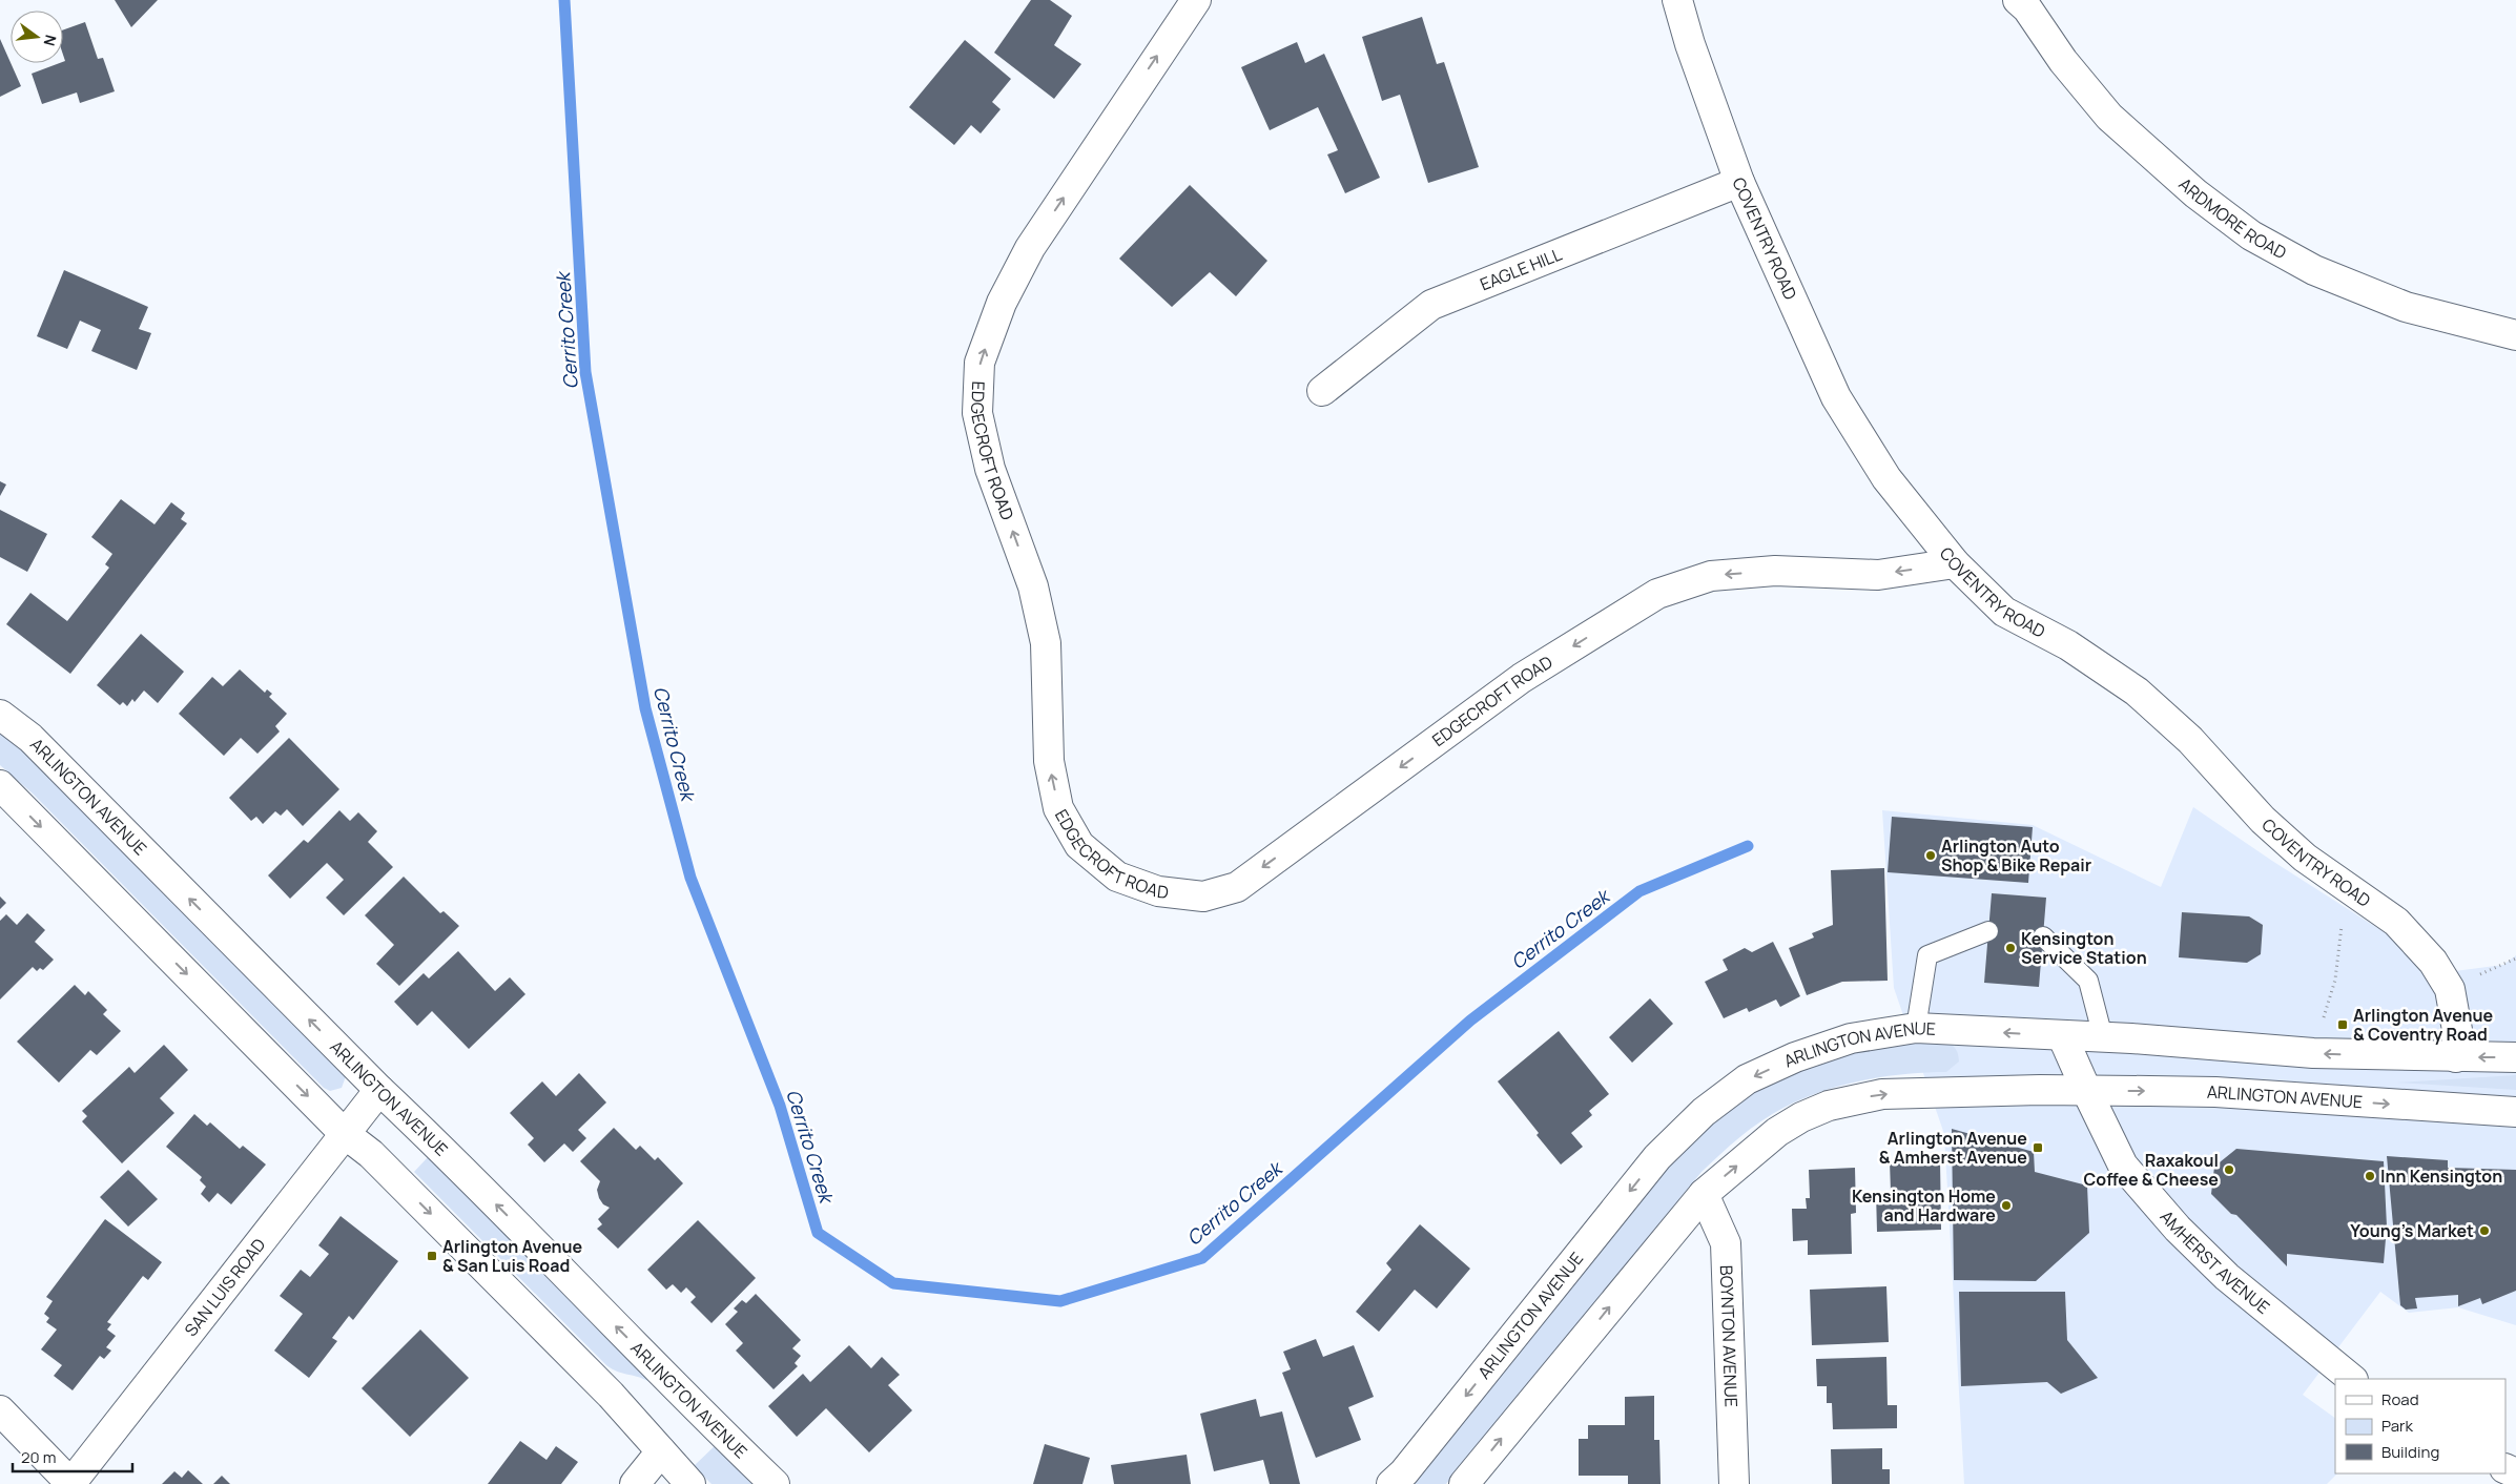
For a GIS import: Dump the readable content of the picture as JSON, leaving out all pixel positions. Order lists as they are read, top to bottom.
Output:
{
  "streets": {
    "street": [
      "ARDMORE ROAD",
      "COVENTRY ROAD",
      "EAGLE HILL",
      "EDGECROFT ROAD",
      "ARLINGTON AVENUE",
      "AMHERST AVENUE",
      "SAN LUIS ROAD",
      "BOYNTON AVENUE"
    ]
  },
  "crossings": [
    ["COVENTRY ROAD", "EAGLE HILL"],
    ["COVENTRY ROAD", "EDGECROFT ROAD"],
    ["COVENTRY ROAD", "ARLINGTON AVENUE"],
    ["ARLINGTON AVENUE", "AMHERST AVENUE"],
    ["ARLINGTON AVENUE", "SAN LUIS ROAD"],
    ["ARLINGTON AVENUE", "BOYNTON AVENUE"]
  ],
  "water": ["Cerrito Creek"],
  "places": {
    "other": [
      "Arlington Auto Shop & Bike Repair",
      "Kensington Service Station",
      "Raxakoul Coffee & Cheese",
      "Inn Kensington",
      "Kensington Home and Hardware",
      "Young's Market"
    ],
    "transit": ["Arlington Avenue & Coventry Road", "Arlington Avenue & Amherst Avenue", "Arlington Avenue & San Luis Road"]
  },
  "legend": ["Road", "Park", "Building"],
  "scale_bar": "20 m",
  "north": "right"
}
